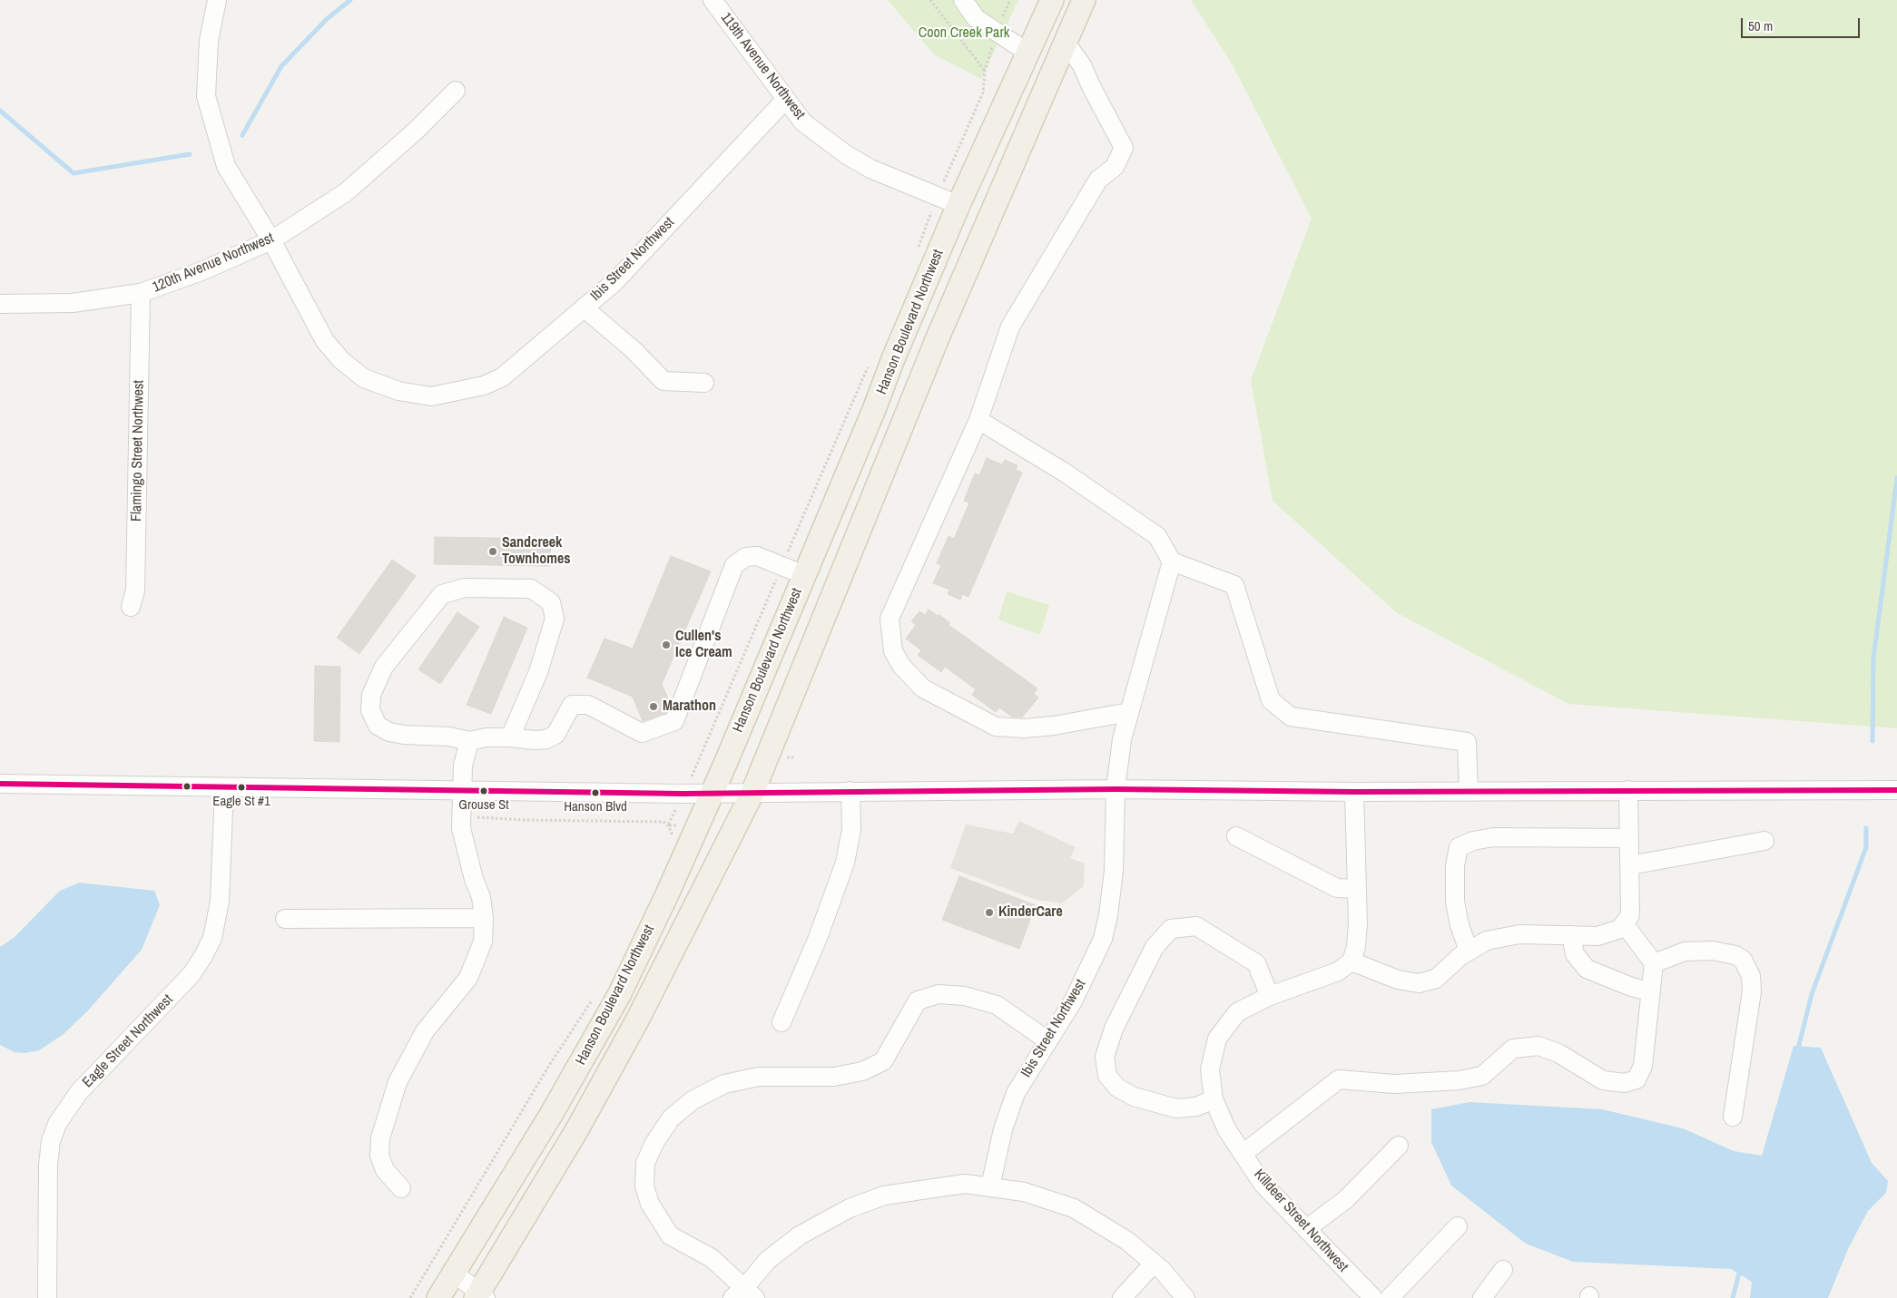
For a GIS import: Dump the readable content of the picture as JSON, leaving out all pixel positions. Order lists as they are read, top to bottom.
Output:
{
  "streets": {
    "main road": ["Hanson Boulevard Northwest"],
    "street": [
      "119th Avenue Northwest",
      "Ibis Street Northwest",
      "120th Avenue Northwest",
      "Flamingo Street Northwest",
      "Eagle Street Northwest",
      "Killdeer Street Northwest"
    ]
  },
  "crossings": [
    ["119th Avenue Northwest", "Ibis Street Northwest"],
    ["119th Avenue Northwest", "Hanson Boulevard Northwest"],
    ["Ibis Street Northwest", "120th Avenue Northwest"],
    ["120th Avenue Northwest", "Flamingo Street Northwest"]
  ],
  "parks": ["Coon Creek Park"],
  "places": [
    "Sandcreek Townhomes",
    "Cullen's Ice Cream",
    "Marathon",
    "Eagle St #1",
    "Grouse St",
    "Hanson Blvd",
    "KinderCare"
  ],
  "scale_bar": "50 m"
}
